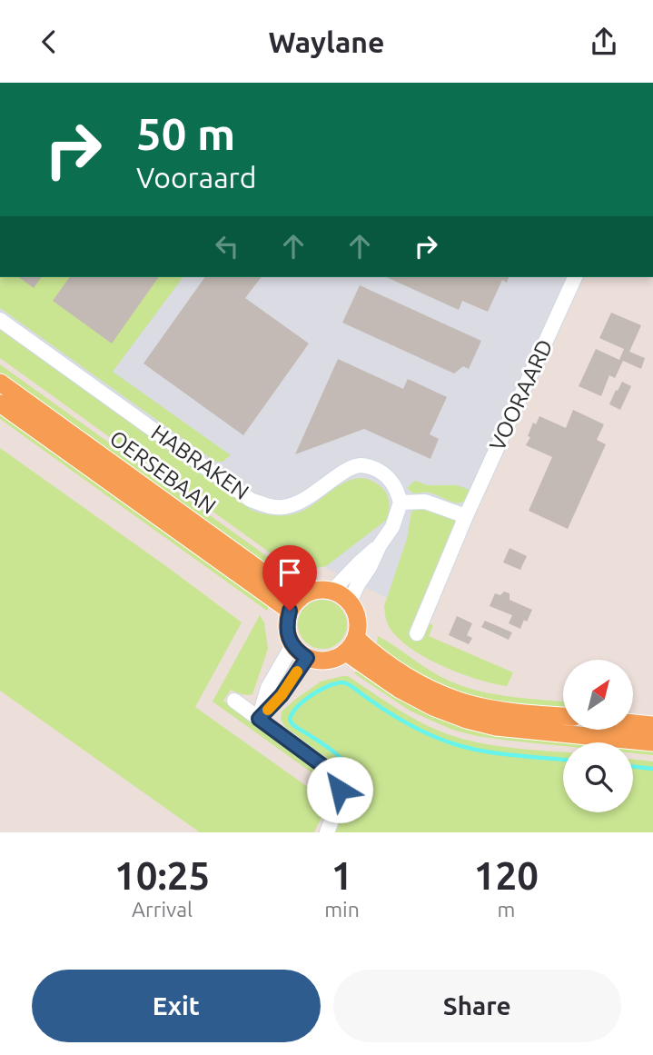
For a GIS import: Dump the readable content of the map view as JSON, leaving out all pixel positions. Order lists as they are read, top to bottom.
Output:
{
  "streets": {
    "main road": ["OERSEBAAN"],
    "street": ["VOORAARD", "HABRAKEN"]
  },
  "north": "top right",
  "page": {
    "header": "Waylane",
    "turn": ["50 m", "Vooraard"],
    "eta": [
      "10:25",
      "Arrival",
      "1",
      "min",
      "120",
      "m"
    ],
    "buttons": ["Exit", "Share"]
  }
}
